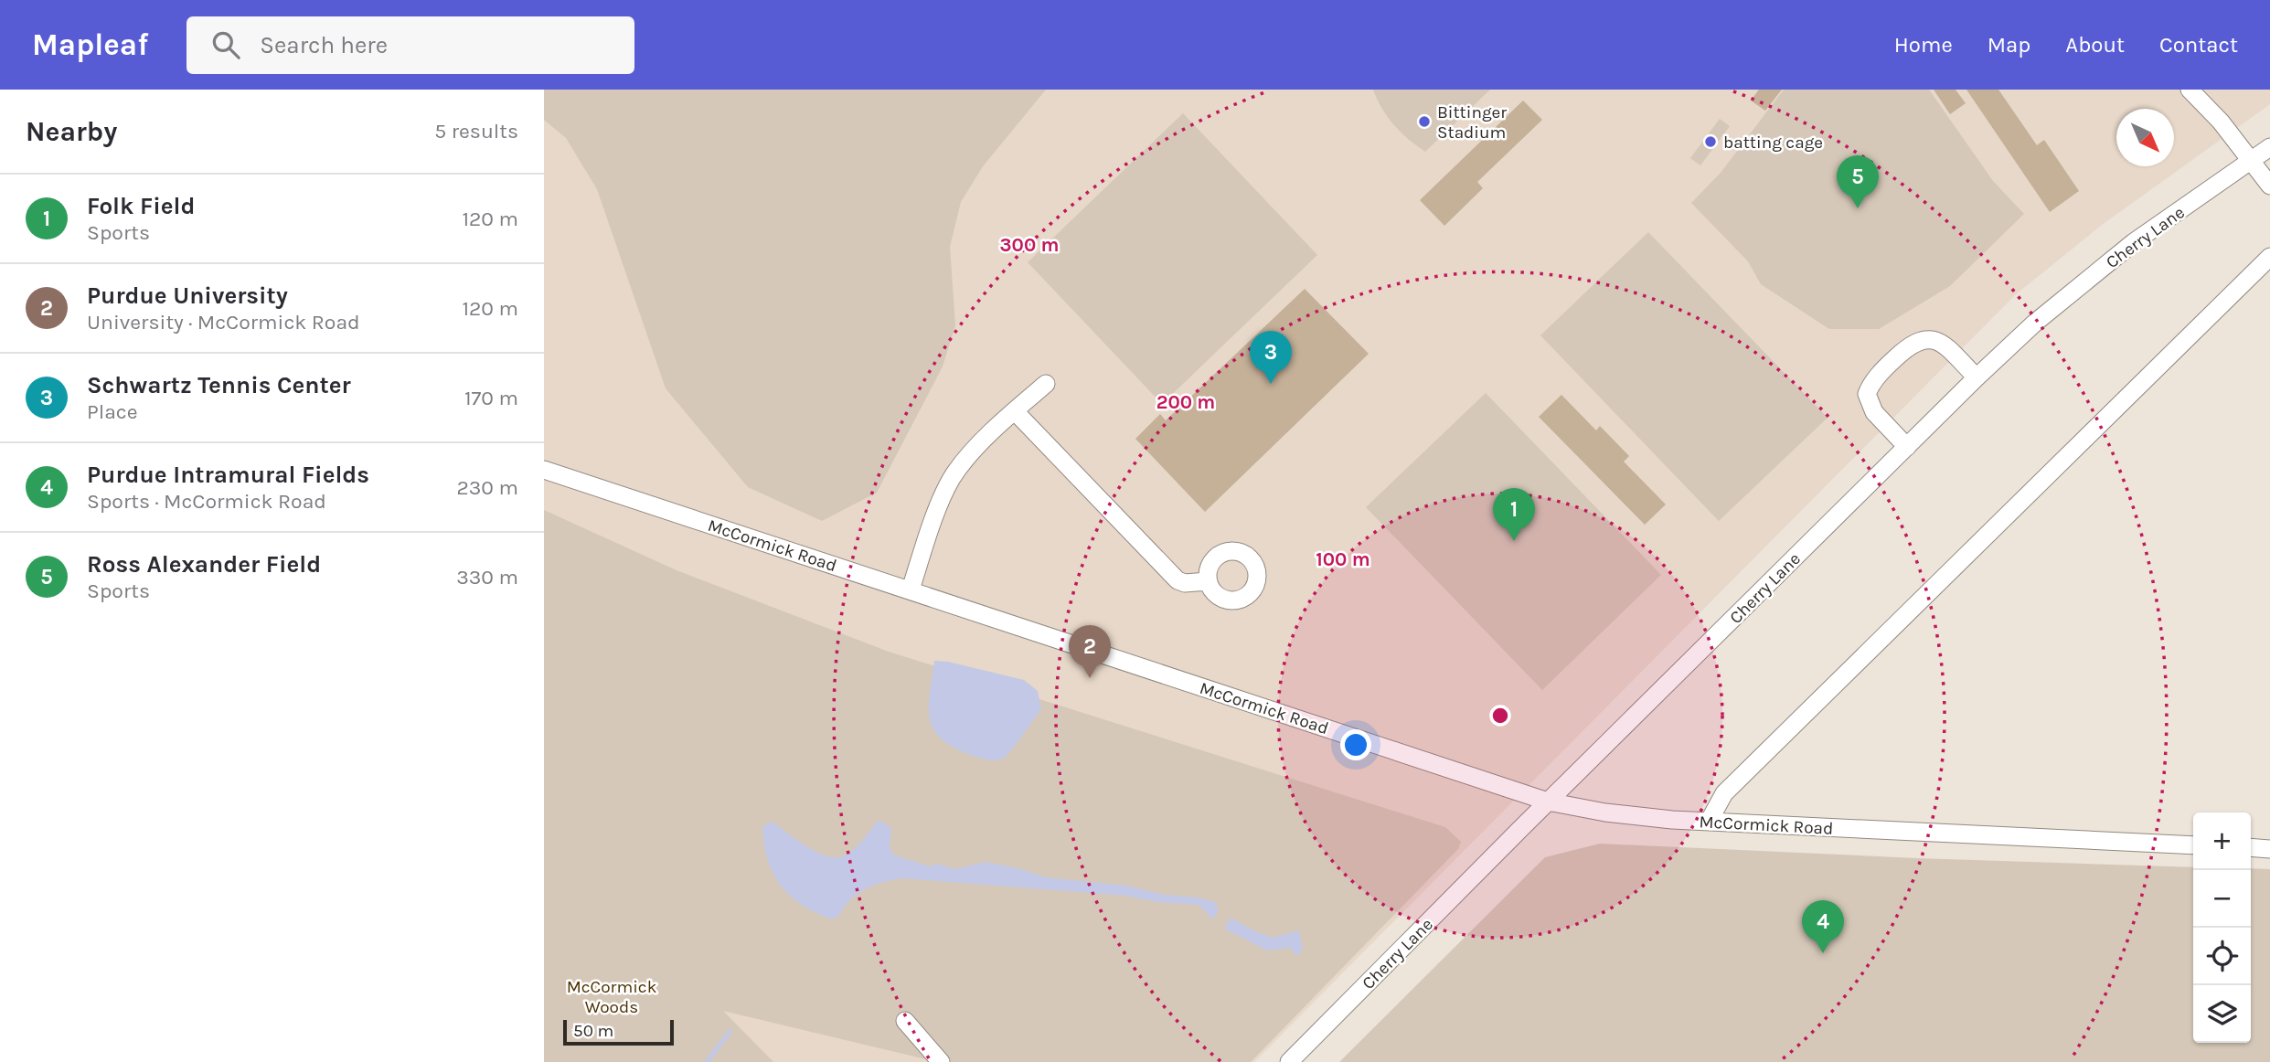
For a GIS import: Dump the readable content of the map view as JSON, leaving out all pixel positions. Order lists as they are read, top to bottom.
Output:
{
  "streets": {
    "street": ["Cherry Lane", "McCormick Road"]
  },
  "crossings": [
    ["Cherry Lane", "McCormick Road"]
  ],
  "parks": ["McCormick Woods"],
  "places": ["Bittinger Stadium", "batting cage"],
  "scale_bar": "50 m",
  "north": "bottom right",
  "page": {
    "header": "Mapleaf",
    "search": "Search here",
    "nav": [
      "Home",
      "Map",
      "About",
      "Contact"
    ],
    "heading": ["Nearby", "5 results"],
    "pins": [
      "5",
      "3",
      "1",
      "2",
      "4"
    ],
    "list": [
      {
        "mark": "1",
        "name": "Folk Field",
        "note": "Sports",
        "value": "120 m"
      },
      {
        "mark": "2",
        "name": "Purdue University",
        "note": "University · McCormick Road",
        "value": "120 m"
      },
      {
        "mark": "3",
        "name": "Schwartz Tennis Center",
        "note": "Place",
        "value": "170 m"
      },
      {
        "mark": "4",
        "name": "Purdue Intramural Fields",
        "note": "Sports · McCormick Road",
        "value": "230 m"
      },
      {
        "mark": "5",
        "name": "Ross Alexander Field",
        "note": "Sports",
        "value": "330 m"
      }
    ],
    "map_buttons": ["+", "−"],
    "scale": "50 m"
  },
  "rings": ["300 m", "200 m", "100 m"]
}
